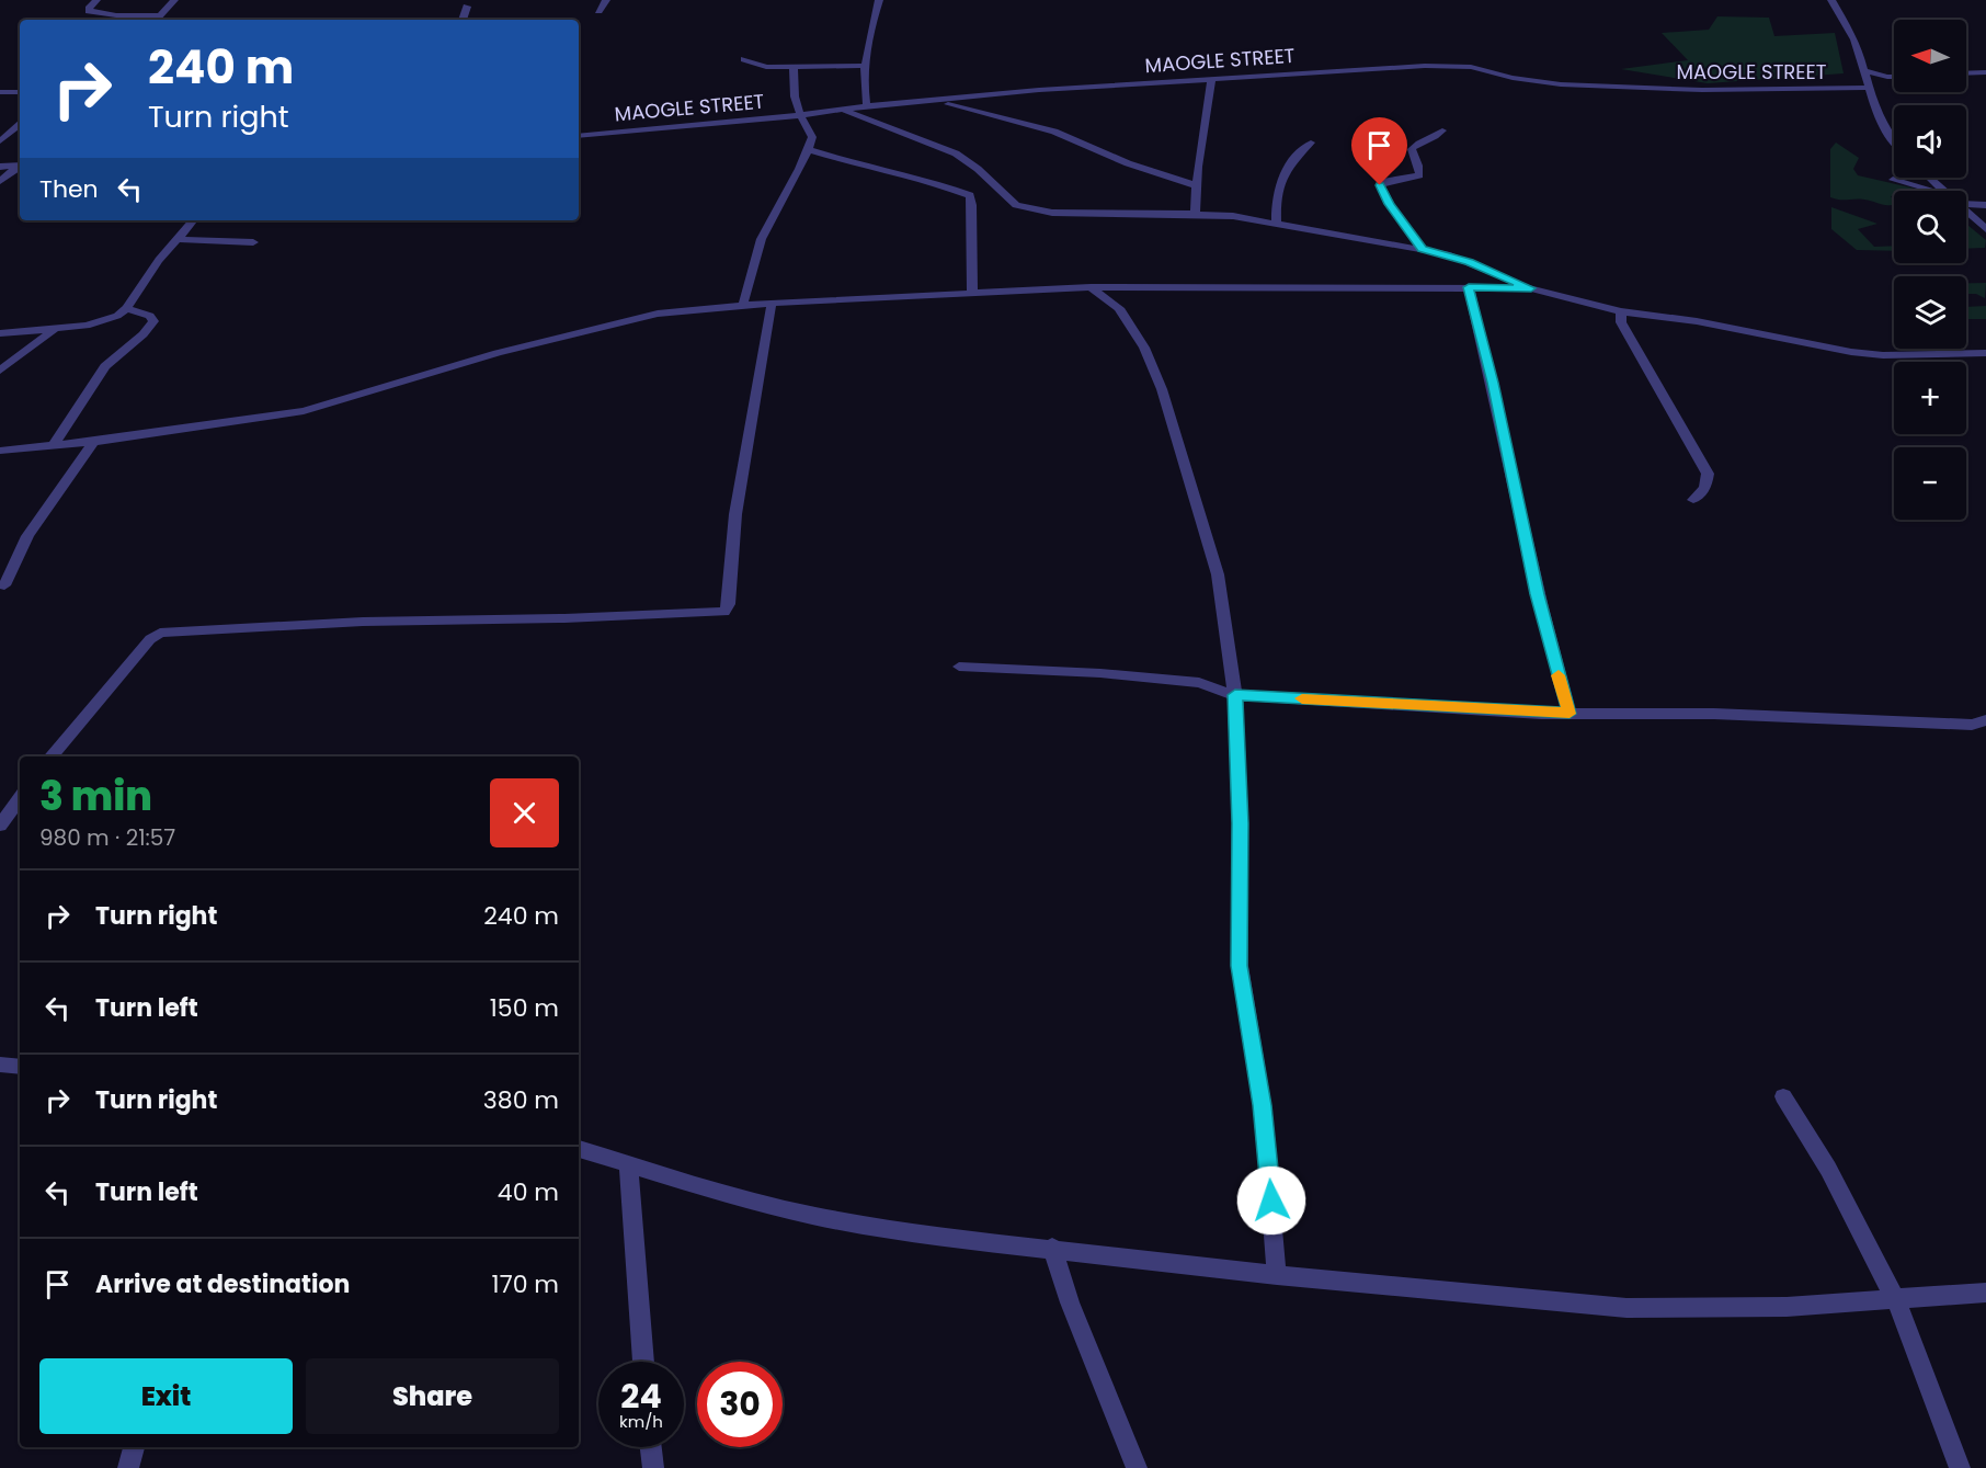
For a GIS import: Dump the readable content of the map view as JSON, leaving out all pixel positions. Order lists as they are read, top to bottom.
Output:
{
  "streets": {
    "street": ["MAOGLE STREET"]
  },
  "north": "left",
  "page": {
    "map_buttons": ["+", "−"],
    "turn": ["240 m", "Turn right"],
    "then": "Then",
    "heading": ["3 min", "980 m · 21:57"],
    "list": [
      {
        "name": "Turn right",
        "value": "240 m"
      },
      {
        "name": "Turn left",
        "value": "150 m"
      },
      {
        "name": "Turn right",
        "value": "380 m"
      },
      {
        "name": "Turn left",
        "value": "40 m"
      },
      {
        "name": "Arrive at destination",
        "value": "170 m"
      }
    ],
    "buttons": ["Exit", "Share"],
    "speed": "24 km/h",
    "limit": "30"
  }
}
